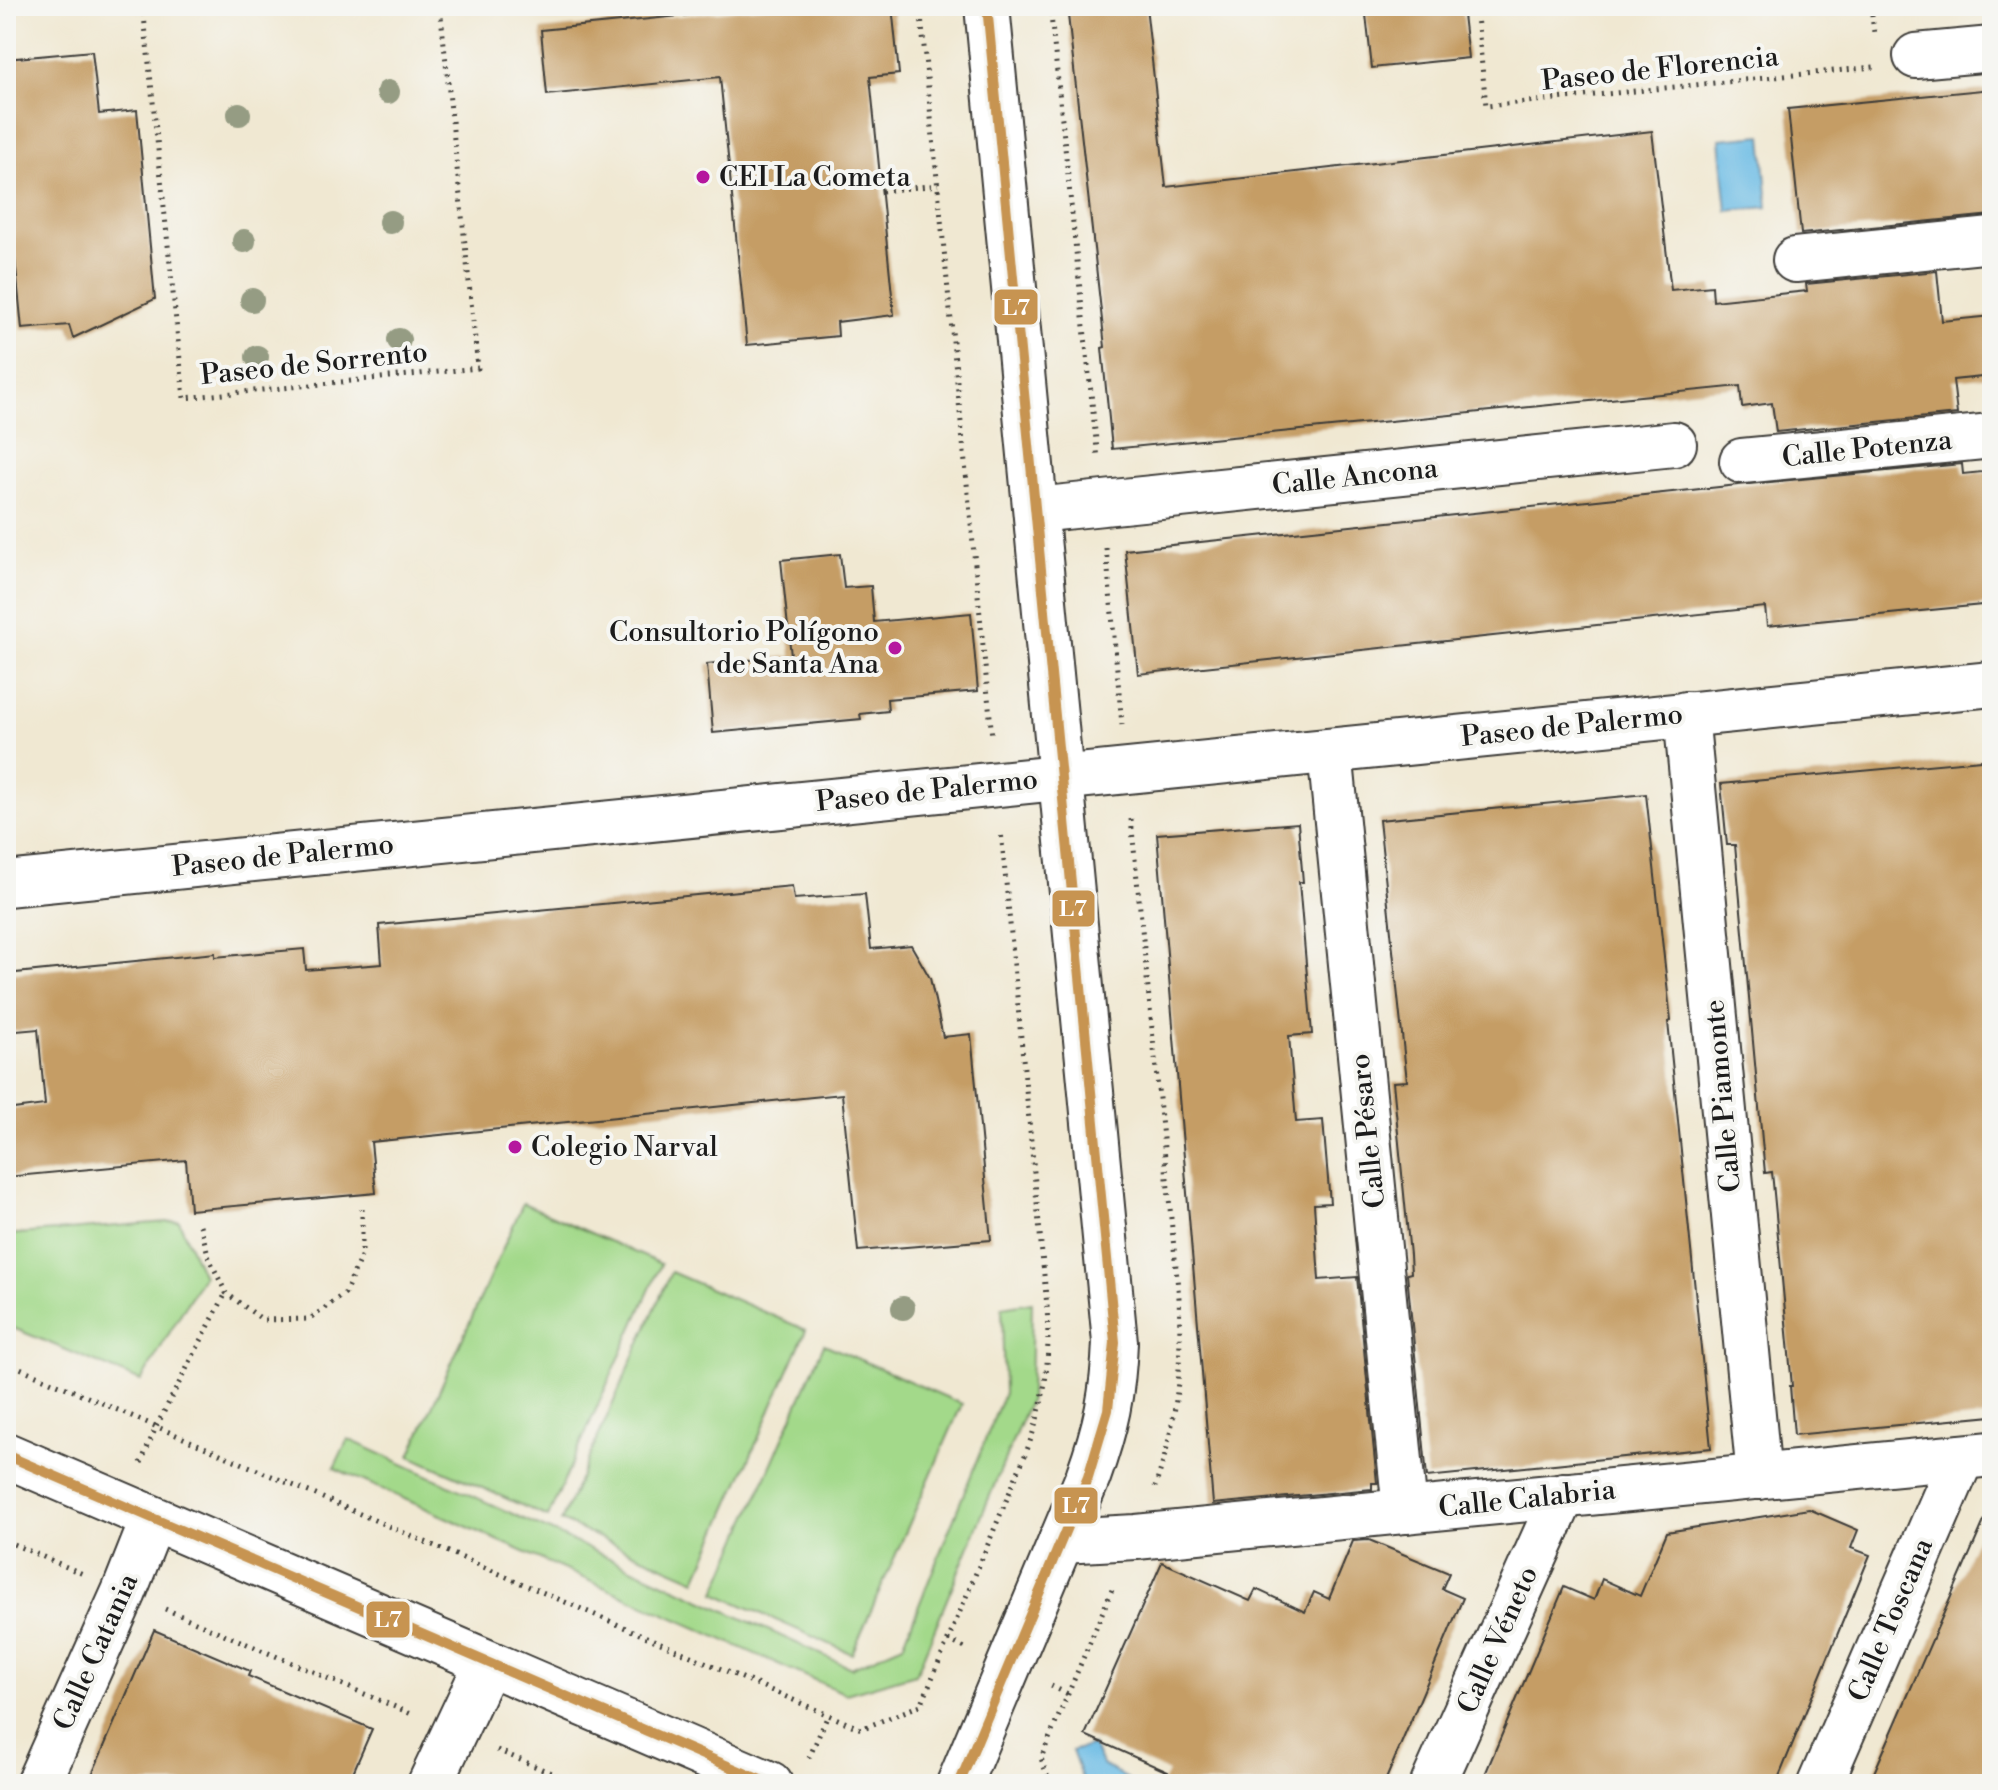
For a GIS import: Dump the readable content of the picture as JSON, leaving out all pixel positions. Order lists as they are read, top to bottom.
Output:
{
  "streets": {
    "street": [
      "Calle Potenza",
      "Calle Ancona",
      "Paseo de Palermo",
      "Calle Piamonte",
      "Calle Pésaro",
      "Calle Calabria",
      "Calle Toscana",
      "Calle Véneto",
      "Calle Catania"
    ],
    "path": ["Paseo de Florencia", "Paseo de Sorrento"]
  },
  "crossings": [
    ["Paseo de Palermo", "Calle Piamonte"],
    ["Paseo de Palermo", "Calle Pésaro"],
    ["Calle Piamonte", "Calle Calabria"],
    ["Calle Pésaro", "Calle Calabria"],
    ["Calle Calabria", "Calle Toscana"],
    ["Calle Calabria", "Calle Véneto"]
  ],
  "places": ["CEI La Cometa", "Consultorio Polígono de Santa Ana", "Colegio Narval"],
  "lines": ["transit line L7"]
}
